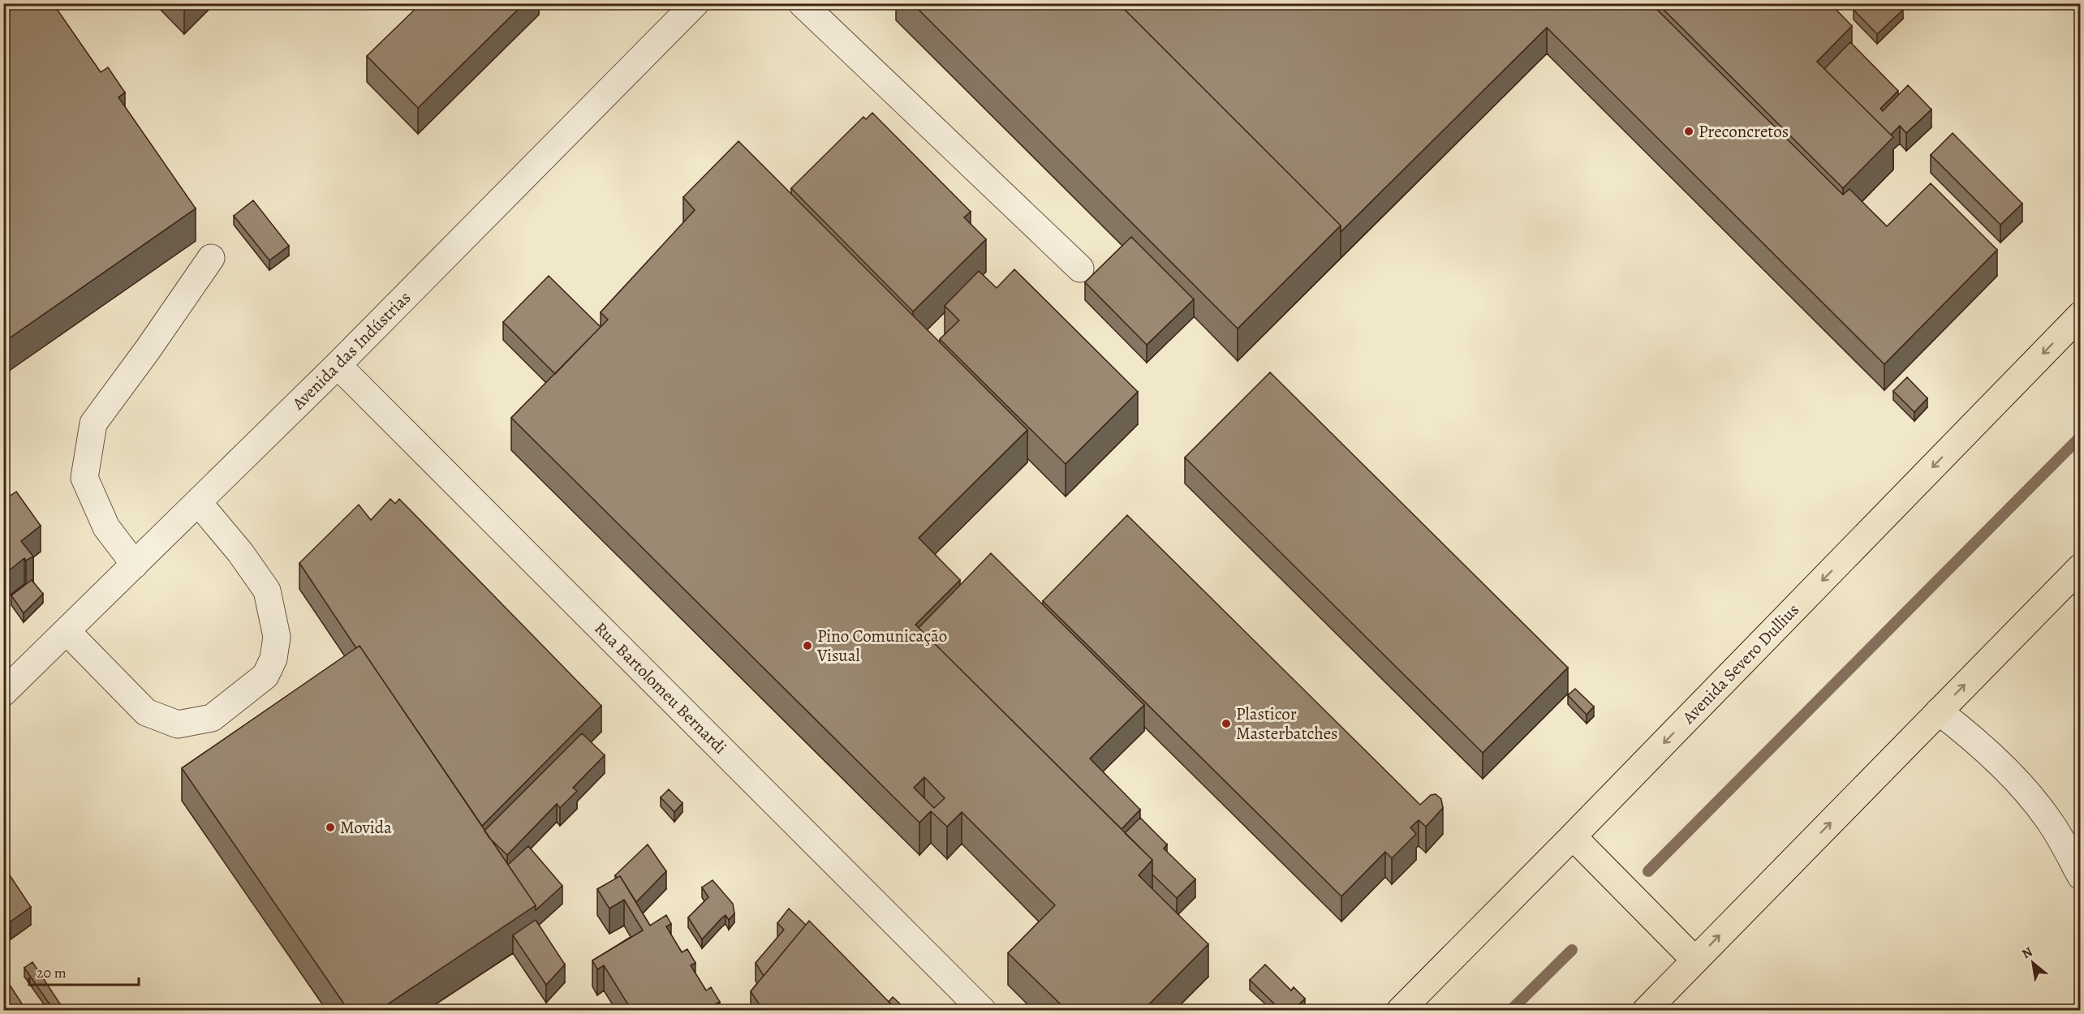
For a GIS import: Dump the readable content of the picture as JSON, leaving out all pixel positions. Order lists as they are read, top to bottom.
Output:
{
  "streets": {
    "main road": ["Avenida Severo Dullius"],
    "street": ["Avenida das Indústrias", "Rua Bartolomeu Bernardi"]
  },
  "crossings": [
    ["Avenida das Indústrias", "Rua Bartolomeu Bernardi"]
  ],
  "places": [
    "Preconcretos",
    "Pino Comunicação Visual",
    "Plasticor Masterbatches",
    "Movida"
  ],
  "scale_bar": "20 m",
  "north": "top left"
}
